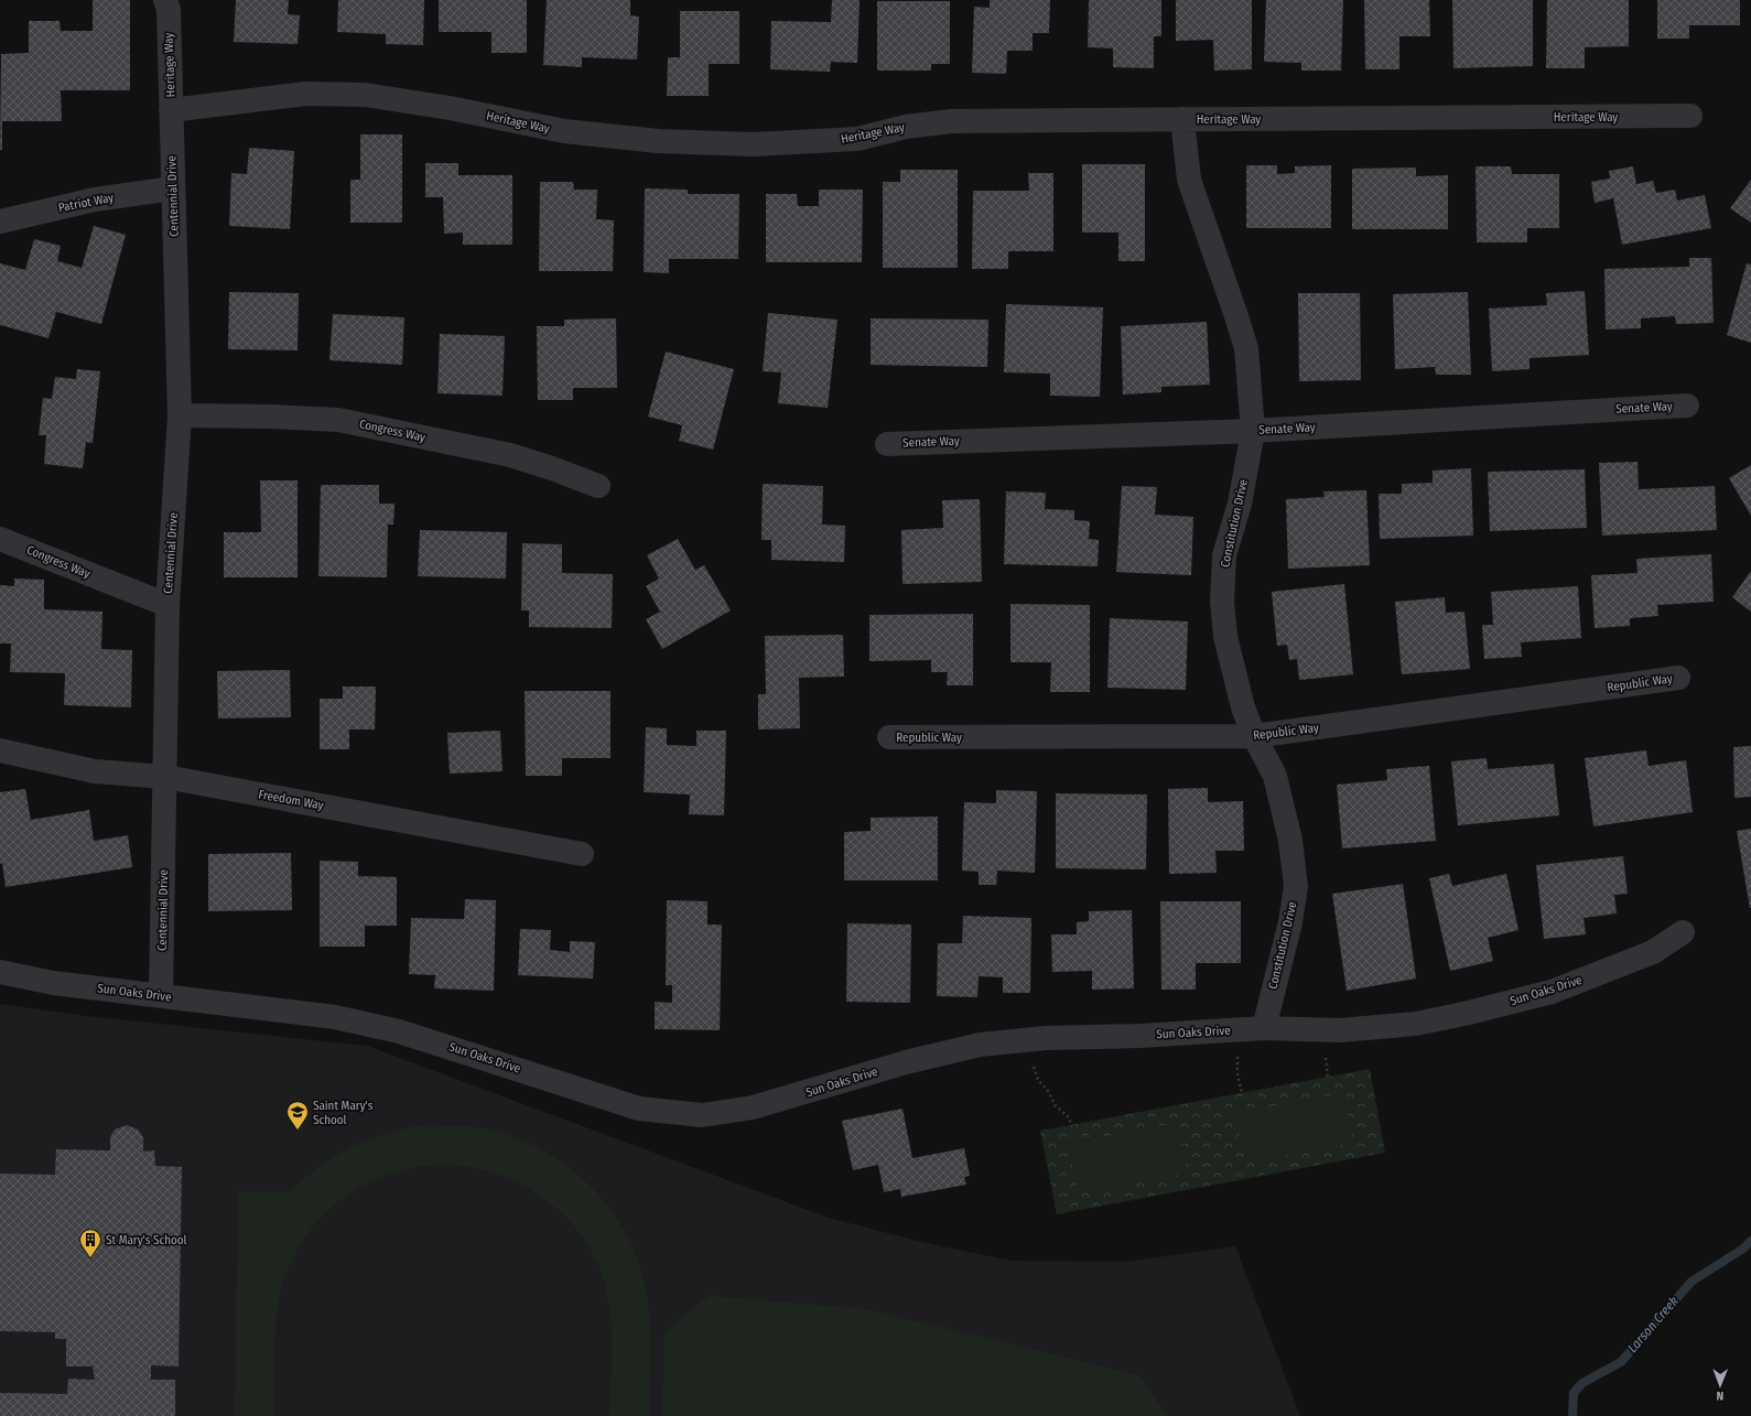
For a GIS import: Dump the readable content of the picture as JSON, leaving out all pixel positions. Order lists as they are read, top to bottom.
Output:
{
  "streets": {
    "street": [
      "Heritage Way",
      "Centennial Drive",
      "Patriot Way",
      "Senate Way",
      "Congress Way",
      "Constitution Drive",
      "Republic Way",
      "Freedom Way",
      "Sun Oaks Drive"
    ]
  },
  "crossings": [
    ["Heritage Way", "Centennial Drive"],
    ["Heritage Way", "Constitution Drive"],
    ["Centennial Drive", "Patriot Way"],
    ["Centennial Drive", "Congress Way"],
    ["Centennial Drive", "Freedom Way"],
    ["Centennial Drive", "Sun Oaks Drive"],
    ["Senate Way", "Constitution Drive"],
    ["Constitution Drive", "Republic Way"],
    ["Constitution Drive", "Sun Oaks Drive"]
  ],
  "water": ["Larson Creek"],
  "places": {
    "school or university": ["Saint Mary's School"],
    "building": ["St Mary's School"]
  },
  "north": "bottom"
}
